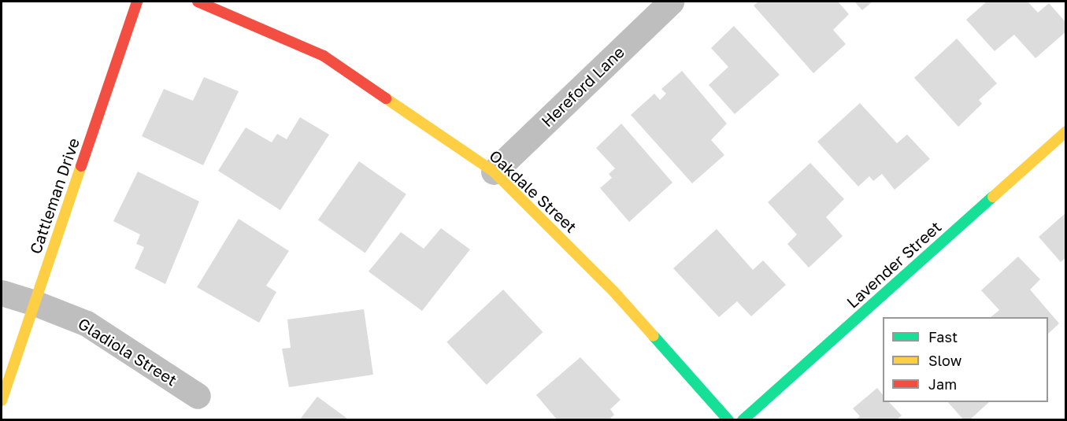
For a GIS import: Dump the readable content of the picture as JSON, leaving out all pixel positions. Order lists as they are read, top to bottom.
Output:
{
  "streets": {
    "street": [
      "Hereford Lane",
      "Oakdale Street",
      "Cattleman Drive",
      "Lavender Street",
      "Gladiola Street"
    ]
  },
  "crossings": [
    ["Hereford Lane", "Oakdale Street"],
    ["Cattleman Drive", "Gladiola Street"]
  ],
  "legend": ["Fast", "Slow", "Jam"]
}
